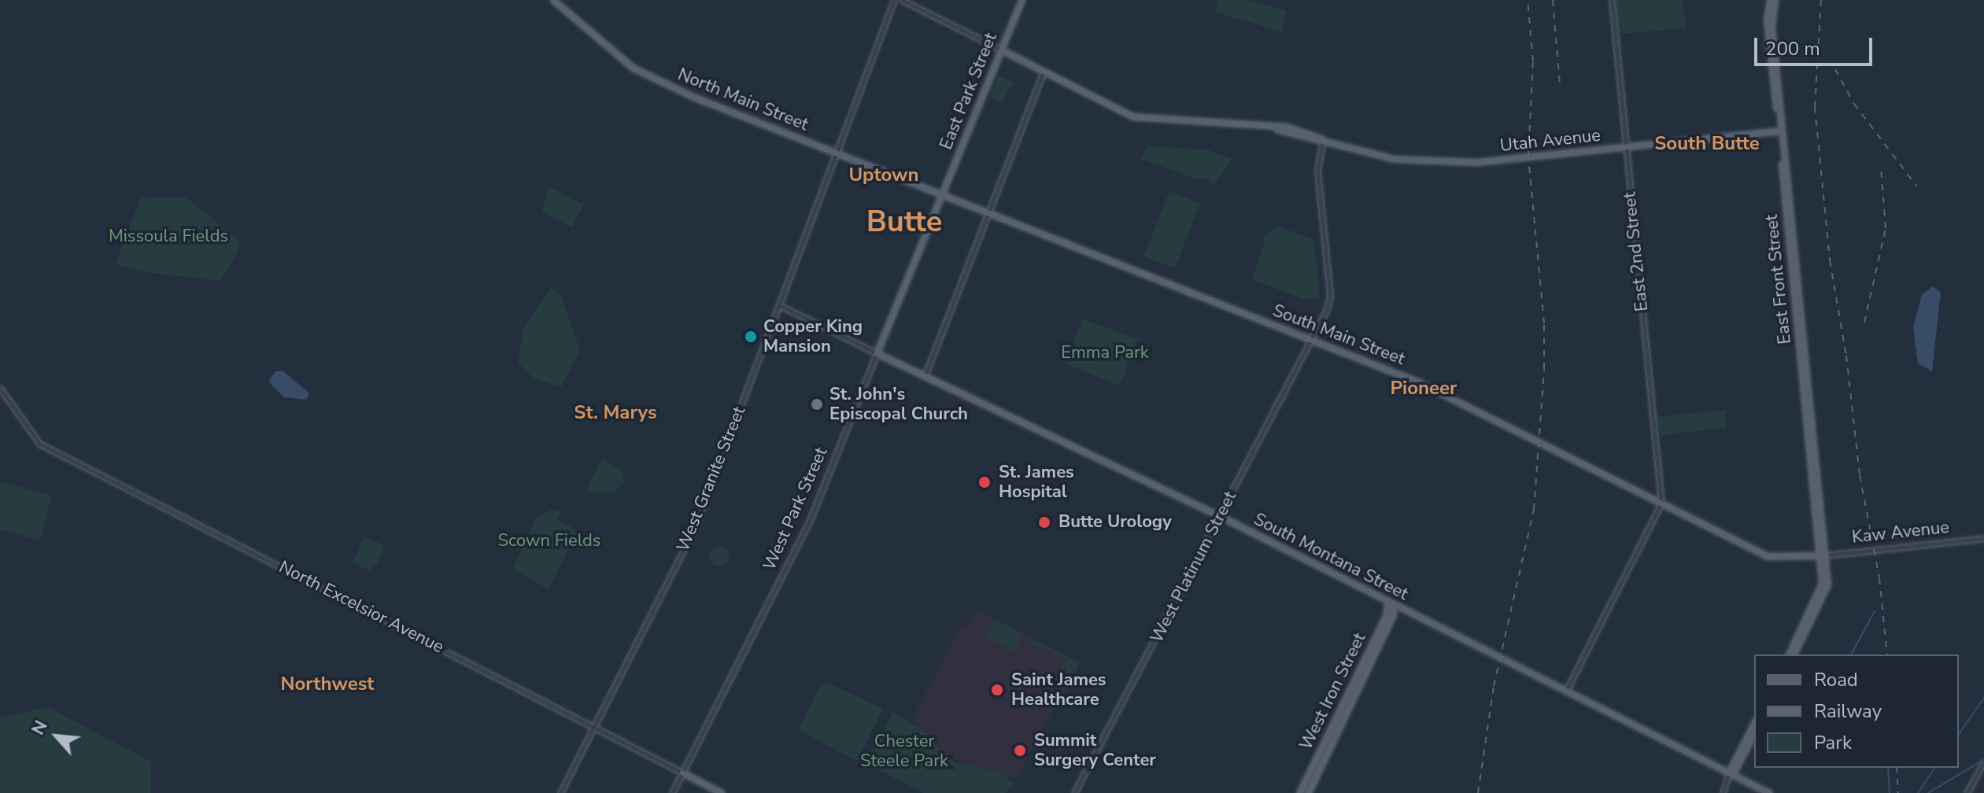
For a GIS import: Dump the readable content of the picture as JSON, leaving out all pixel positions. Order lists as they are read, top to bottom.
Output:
{
  "streets": {
    "main road": [
      "East Park Street",
      "North Main Street",
      "Utah Avenue",
      "East Front Street",
      "South Main Street",
      "West Park Street",
      "South Montana Street",
      "West Iron Street"
    ],
    "street": [
      "East 2nd Street",
      "West Granite Street",
      "Kaw Avenue",
      "West Platinum Street",
      "North Excelsior Avenue"
    ]
  },
  "crossings": [
    ["East Park Street", "North Main Street"],
    ["East Park Street", "South Main Street"],
    ["East Park Street", "West Park Street"],
    ["North Main Street", "South Main Street"],
    ["North Main Street", "West Granite Street"],
    ["North Main Street", "West Park Street"],
    ["Utah Avenue", "East 2nd Street"],
    ["Utah Avenue", "East Front Street"],
    ["Utah Avenue", "West Platinum Street"],
    ["East 2nd Street", "South Main Street"],
    ["East Front Street", "South Main Street"],
    ["East Front Street", "Kaw Avenue"],
    ["South Main Street", "West Park Street"],
    ["South Main Street", "Kaw Avenue"],
    ["South Main Street", "West Platinum Street"],
    ["West Granite Street", "North Excelsior Avenue"],
    ["West Park Street", "South Montana Street"],
    ["West Park Street", "North Excelsior Avenue"],
    ["South Montana Street", "West Platinum Street"],
    ["South Montana Street", "West Iron Street"]
  ],
  "districts": [
    "South Butte",
    "Uptown",
    "Butte",
    "Pioneer",
    "St. Marys",
    "Northwest"
  ],
  "parks": [
    "Missoula Fields",
    "Emma Park",
    "Scown Fields",
    "Chester Steele Park"
  ],
  "places": [
    "Copper King Mansion",
    "St. John's Episcopal Church",
    "St. James Hospital",
    "Butte Urology",
    "Saint James Healthcare",
    "Summit Surgery Center"
  ],
  "legend": ["Road", "Railway", "Park"],
  "scale_bar": "200 m",
  "north": "top left"
}
